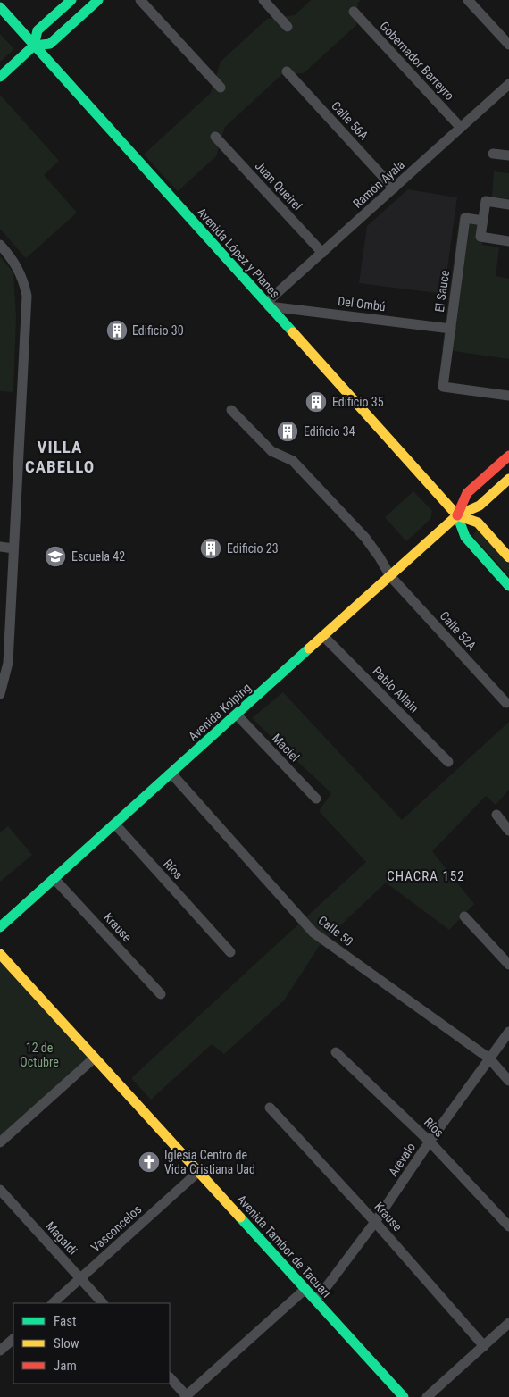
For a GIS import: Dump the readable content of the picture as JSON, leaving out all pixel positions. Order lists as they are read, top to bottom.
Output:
{
  "streets": {
    "main road": ["Avenida López y Planes", "Avenida Kolping", "Avenida Tambor de Tacuarí"],
    "street": [
      "Gobernador Barreyro",
      "Calle 56A",
      "Ramón Ayala",
      "Juan Queirel",
      "El Sauce",
      "Del Ombú",
      "Calle 52A",
      "Pablo Allain",
      "Maciel",
      "Ríos",
      "Krause",
      "Calle 50",
      "Arévalo",
      "Vasconcelos",
      "Magaldi"
    ]
  },
  "crossings": [
    ["Gobernador Barreyro", "Ramón Ayala"],
    ["Calle 56A", "Ramón Ayala"],
    ["Ramón Ayala", "Juan Queirel"],
    ["Ramón Ayala", "Avenida López y Planes"],
    ["Ramón Ayala", "Del Ombú"],
    ["Avenida López y Planes", "Del Ombú"],
    ["Avenida López y Planes", "Avenida Kolping"],
    ["El Sauce", "Del Ombú"],
    ["Calle 52A", "Avenida Kolping"],
    ["Pablo Allain", "Avenida Kolping"],
    ["Avenida Kolping", "Maciel"],
    ["Avenida Kolping", "Ríos"],
    ["Avenida Kolping", "Krause"],
    ["Avenida Kolping", "Calle 50"],
    ["Ríos", "Arévalo"],
    ["Krause", "Arévalo"],
    ["Calle 50", "Arévalo"],
    ["Arévalo", "Avenida Tambor de Tacuarí"],
    ["Vasconcelos", "Magaldi"],
    ["Vasconcelos", "Avenida Tambor de Tacuarí"]
  ],
  "districts": ["VILLA CABELLO", "CHACRA 152"],
  "parks": ["12 de Octubre"],
  "places": {
    "building": [
      "Edificio 30",
      "Edificio 35",
      "Edificio 34",
      "Edificio 23"
    ],
    "school or university": ["Escuela 42"],
    "church": ["Iglesia Centro de Vida Cristiana Uad"]
  },
  "legend": ["Fast", "Slow", "Jam"]
}
